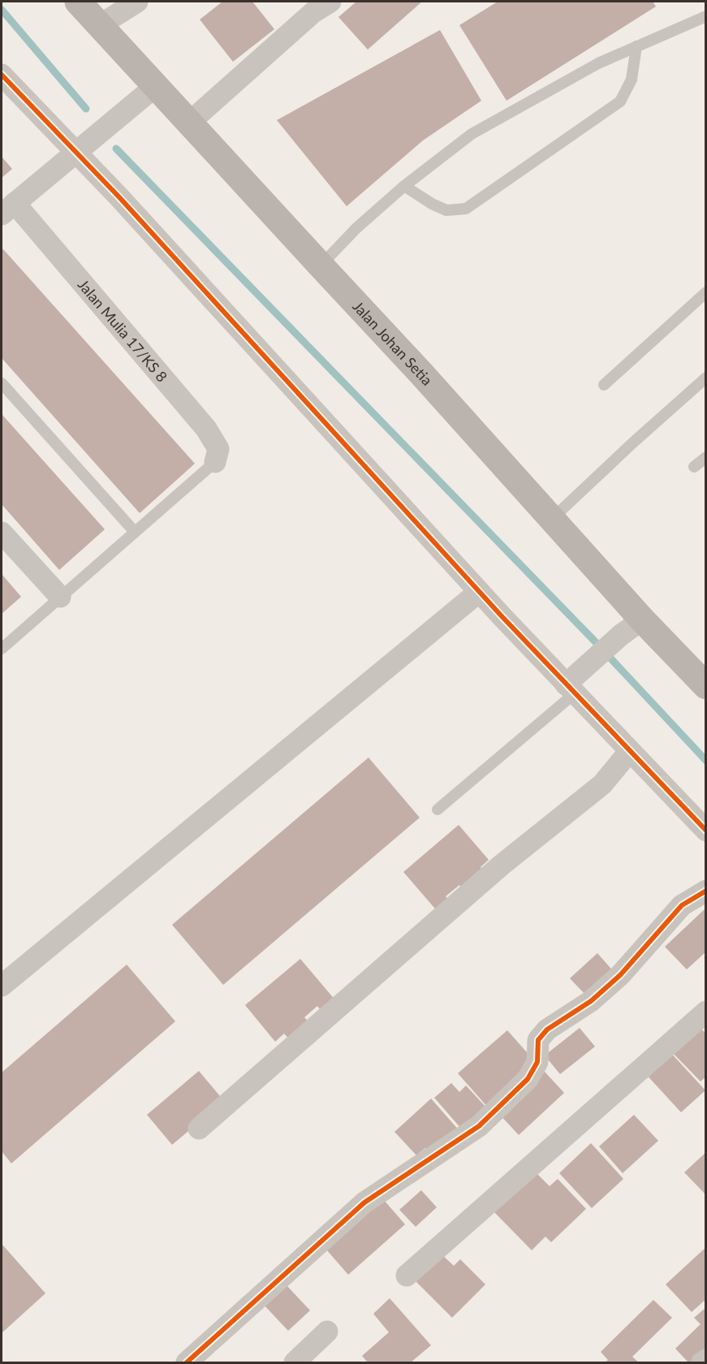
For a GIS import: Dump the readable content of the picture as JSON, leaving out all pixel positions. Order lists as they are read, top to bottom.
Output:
{
  "streets": {
    "main road": ["Jalan Johan Setia"],
    "street": ["Jalan Mulia 17/KS 8"]
  }
}
